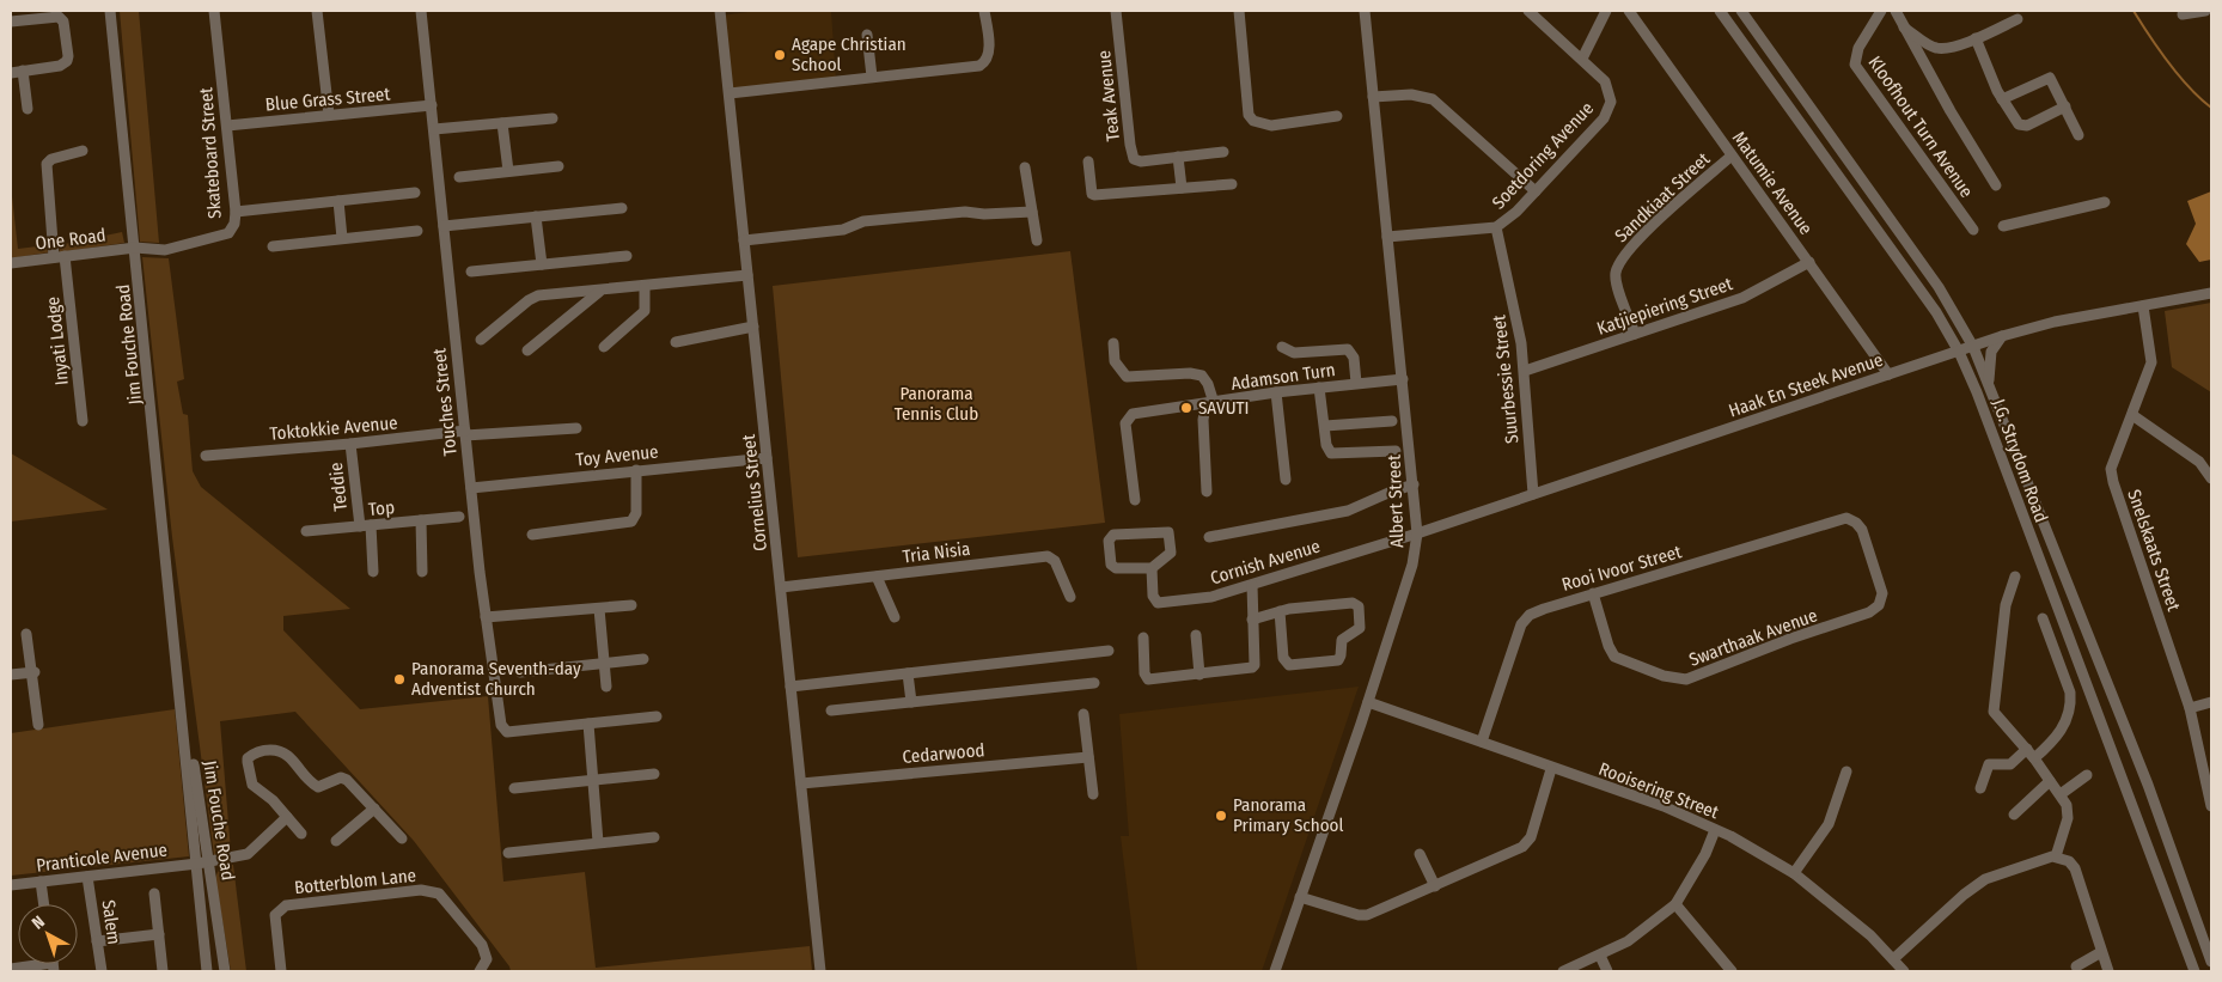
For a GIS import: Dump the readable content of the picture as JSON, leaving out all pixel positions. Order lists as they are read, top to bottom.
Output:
{
  "streets": {
    "street": [
      "Teak Avenue",
      "Blue Grass Street",
      "Kloofhout Turn Avenue",
      "Skateboard Street",
      "Soetdoring Avenue",
      "Matumie Avenue",
      "Sandkiaat Street",
      "One Road",
      "Katjiepiering Street",
      "Inyati Lodge",
      "Jim Fouche Road",
      "Adamson Turn",
      "Suurbessie Street",
      "Haak En Steek Avenue",
      "Touches Street",
      "Toktokkie Avenue",
      "Toy Avenue",
      "J.G. Strydom Road",
      "Teddie",
      "Cornelius Street",
      "Albert Street",
      "Top",
      "Snelskaats Street",
      "Tria Nisia",
      "Cornish Avenue",
      "Rooi Ivoor Street",
      "Swarthaak Avenue",
      "Cedarwood",
      "Rooisering Street",
      "Pranticole Avenue",
      "Botterblom Lane",
      "Salem"
    ]
  },
  "crossings": [
    ["Blue Grass Street", "Skateboard Street"],
    ["Blue Grass Street", "Touches Street"],
    ["Skateboard Street", "One Road"],
    ["Skateboard Street", "Jim Fouche Road"],
    ["Soetdoring Avenue", "Suurbessie Street"],
    ["Soetdoring Avenue", "Albert Street"],
    ["Matumie Avenue", "Sandkiaat Street"],
    ["Matumie Avenue", "Katjiepiering Street"],
    ["Matumie Avenue", "Haak En Steek Avenue"],
    ["Sandkiaat Street", "Katjiepiering Street"],
    ["One Road", "Inyati Lodge"],
    ["One Road", "Jim Fouche Road"],
    ["Katjiepiering Street", "Suurbessie Street"],
    ["Jim Fouche Road", "Pranticole Avenue"],
    ["Adamson Turn", "Albert Street"],
    ["Suurbessie Street", "Haak En Steek Avenue"],
    ["Haak En Steek Avenue", "J.G. Strydom Road"],
    ["Haak En Steek Avenue", "Albert Street"],
    ["Haak En Steek Avenue", "Snelskaats Street"],
    ["Haak En Steek Avenue", "Cornish Avenue"],
    ["Touches Street", "Toktokkie Avenue"],
    ["Touches Street", "Toy Avenue"],
    ["Toktokkie Avenue", "Teddie"],
    ["Toy Avenue", "Cornelius Street"],
    ["Teddie", "Top"],
    ["Cornelius Street", "Tria Nisia"],
    ["Cornelius Street", "Cedarwood"],
    ["Albert Street", "Cornish Avenue"],
    ["Albert Street", "Rooisering Street"],
    ["Rooi Ivoor Street", "Swarthaak Avenue"],
    ["Rooi Ivoor Street", "Rooisering Street"],
    ["Pranticole Avenue", "Salem"]
  ],
  "parks": ["Panorama Tennis Club"],
  "places": [
    "Agape Christian School",
    "SAVUTI",
    "Panorama Seventh-day Adventist Church",
    "Panorama Primary School"
  ],
  "north": "top left"
}
